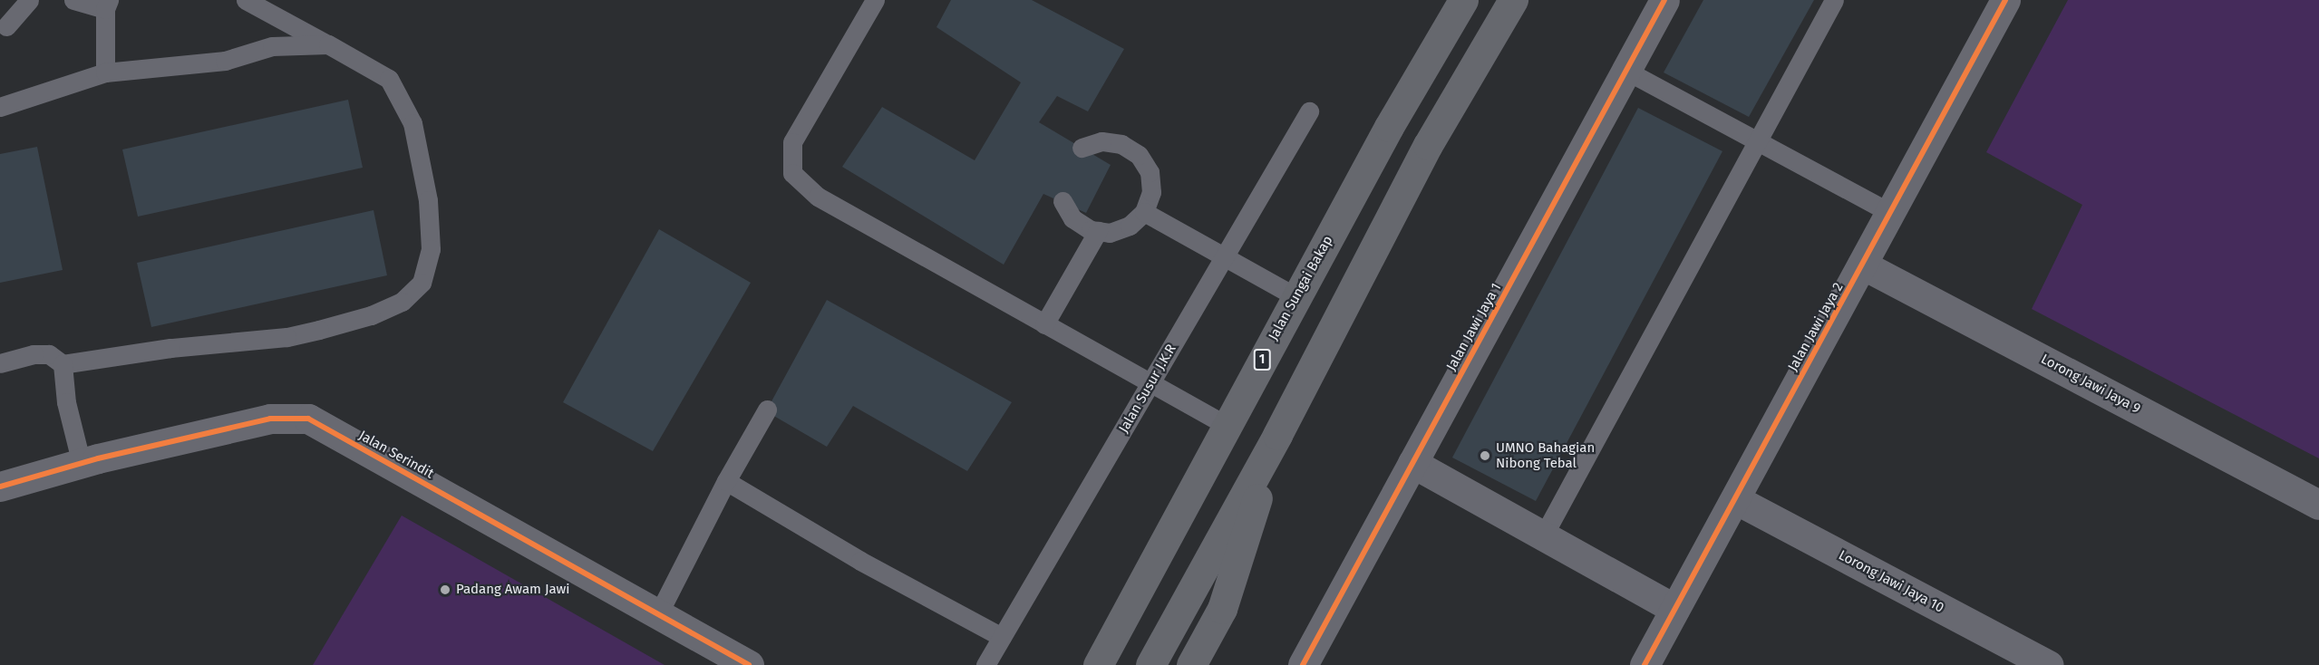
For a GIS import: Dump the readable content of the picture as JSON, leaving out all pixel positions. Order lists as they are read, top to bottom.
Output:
{
  "streets": {
    "highway": ["Jalan Sungai Bakap", "1"],
    "street": [
      "Jalan Jawi Jaya 1",
      "Jalan Jawi Jaya 2",
      "Lorong Jawi Jaya 9",
      "Jalan Serindit",
      "Lorong Jawi Jaya 10"
    ],
    "lane": ["Jalan Susur J.K.R"]
  },
  "crossings": [
    ["Jalan Jawi Jaya 2", "Lorong Jawi Jaya 9"],
    ["Jalan Jawi Jaya 2", "Lorong Jawi Jaya 10"]
  ],
  "places": ["UMNO Bahagian Nibong Tebal", "Padang Awam Jawi"]
}
